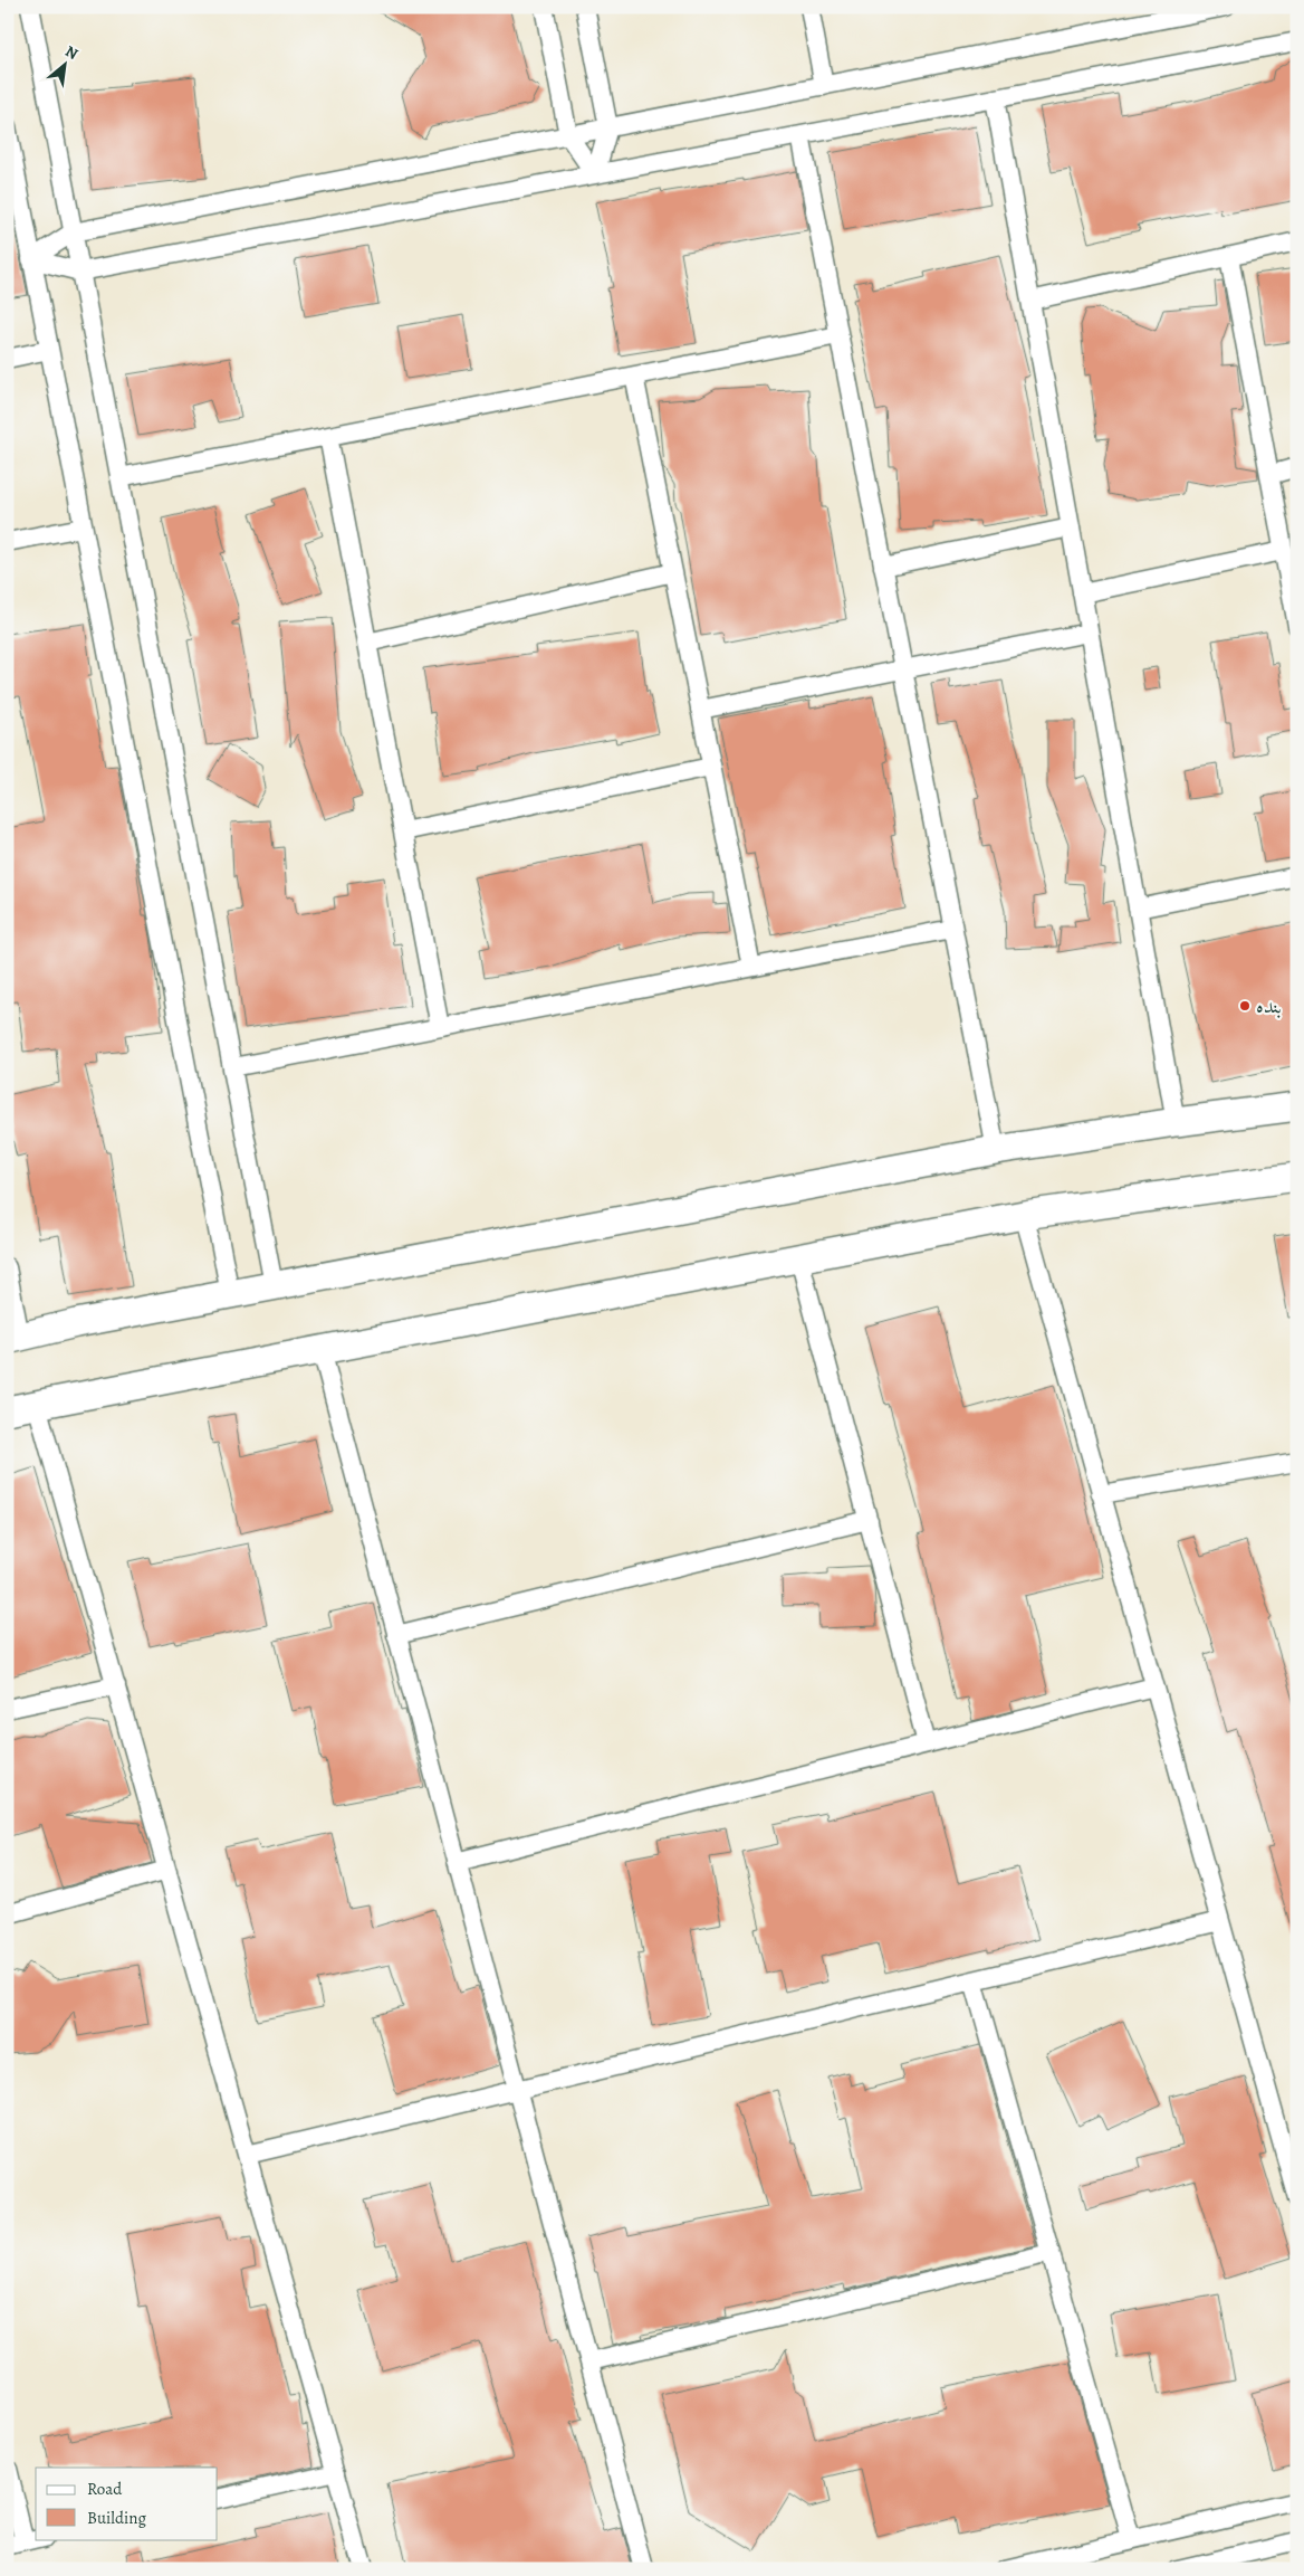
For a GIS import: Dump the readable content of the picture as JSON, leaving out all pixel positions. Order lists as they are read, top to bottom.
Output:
{
  "places": ["بنده"],
  "legend": ["Road", "Building"],
  "north": "top right"
}
